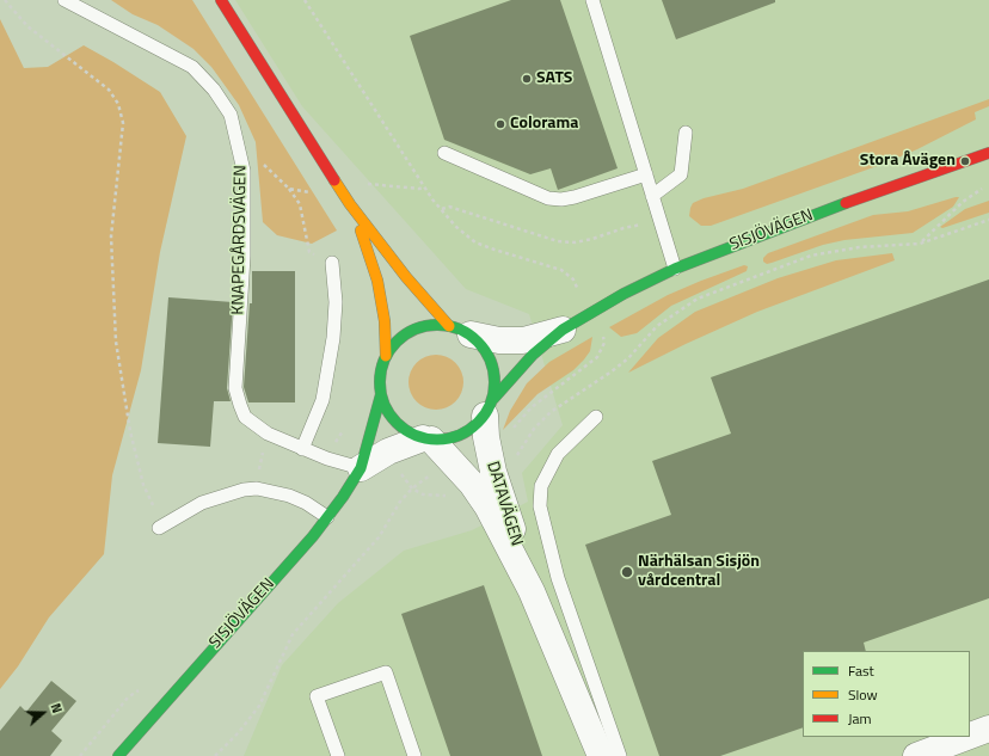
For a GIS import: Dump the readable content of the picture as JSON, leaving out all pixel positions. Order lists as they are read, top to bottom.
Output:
{
  "streets": {
    "street": ["SISJÖVÄGEN", "DATAVÄGEN"],
    "lane": ["KNAPEGÅRDSVÄGEN"]
  },
  "crossings": [
    ["SISJÖVÄGEN", "KNAPEGÅRDSVÄGEN"],
    ["SISJÖVÄGEN", "DATAVÄGEN"]
  ],
  "places": [
    "SATS",
    "Colorama",
    "Stora Åvägen",
    "Närhälsan Sisjön vårdcentral"
  ],
  "legend": ["Fast", "Slow", "Jam"],
  "north": "right"
}
